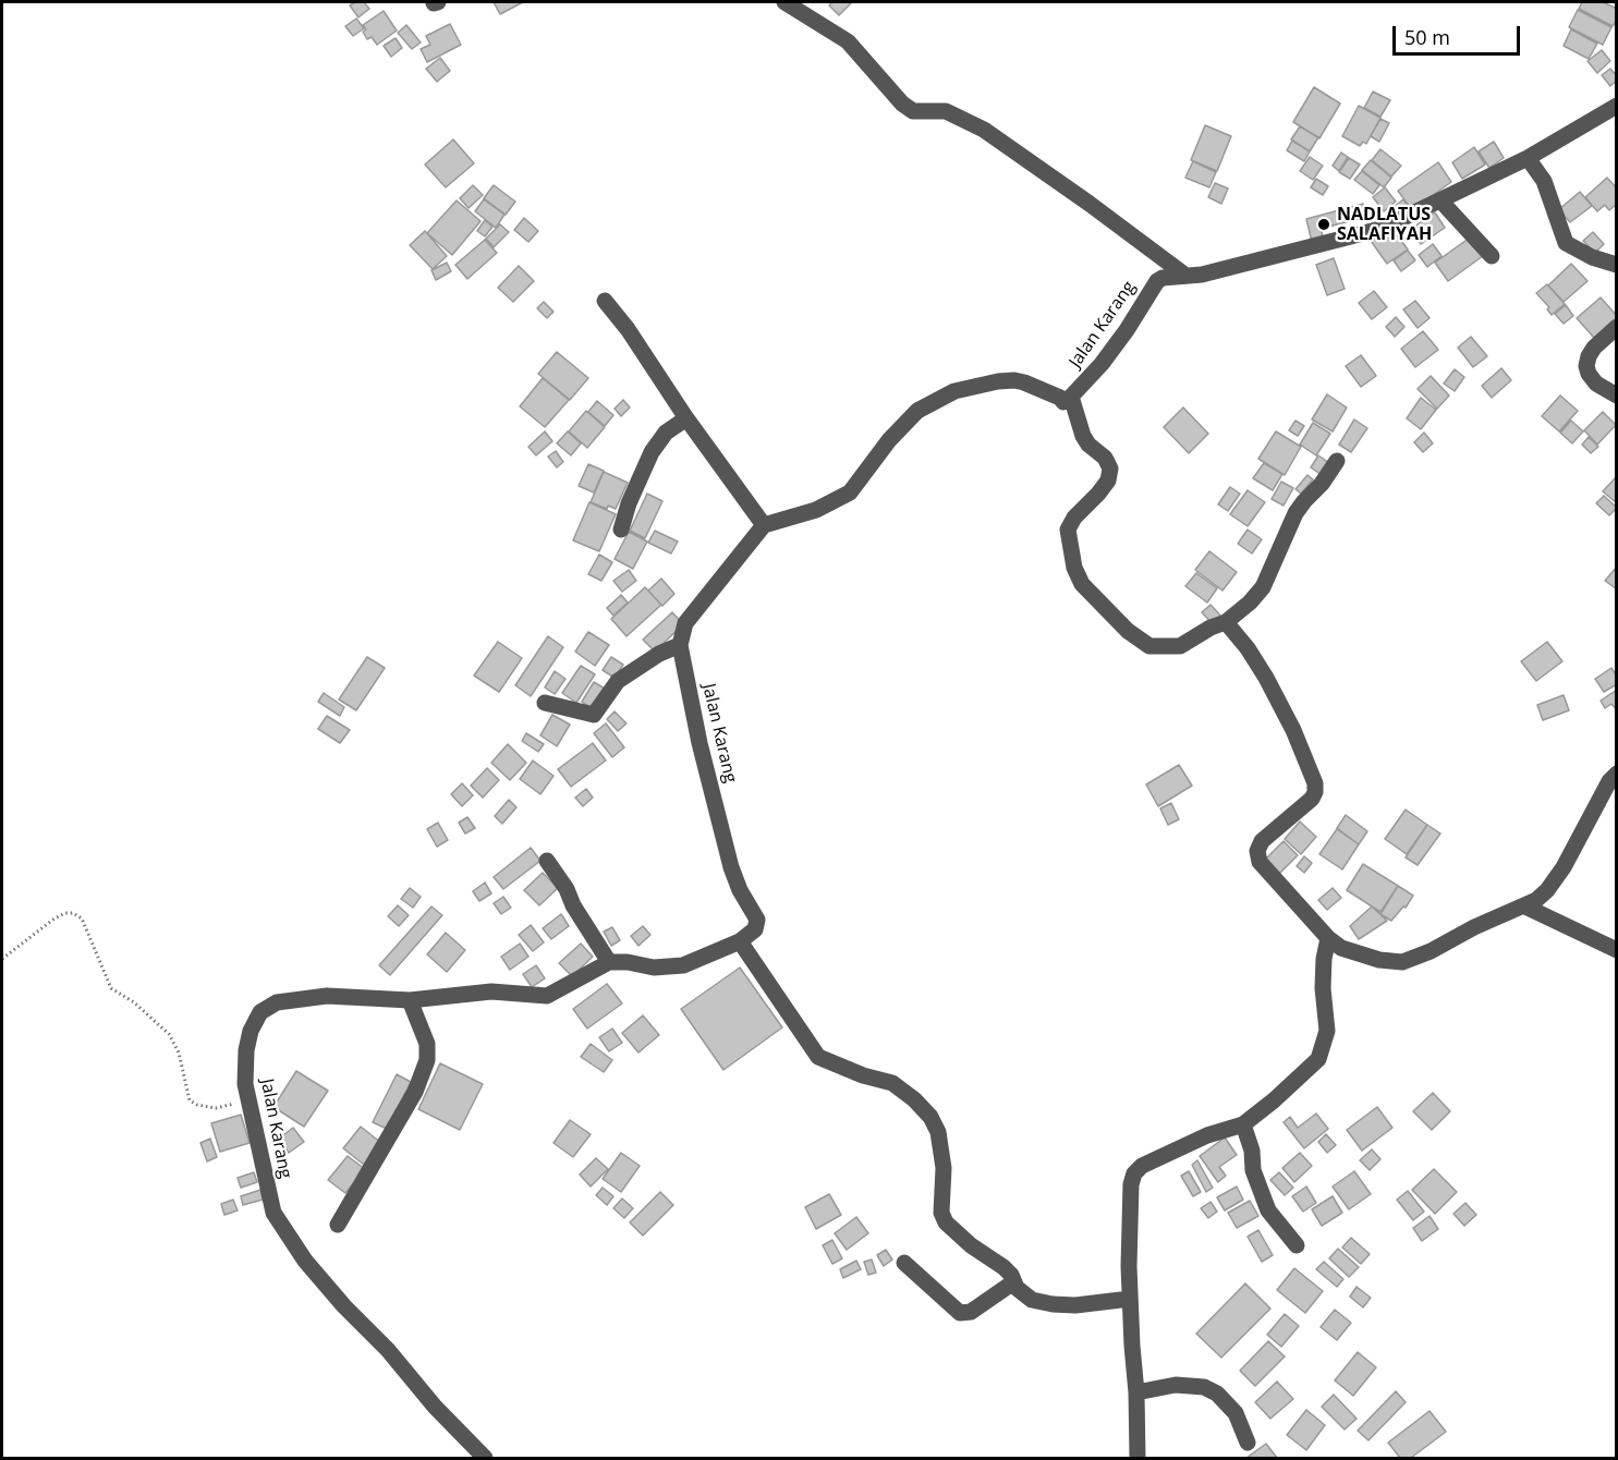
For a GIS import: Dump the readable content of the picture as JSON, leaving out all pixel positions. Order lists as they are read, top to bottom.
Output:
{
  "streets": {
    "street": ["Jalan Karang"]
  },
  "places": ["NADLATUS SALAFIYAH"],
  "scale_bar": "50 m"
}
